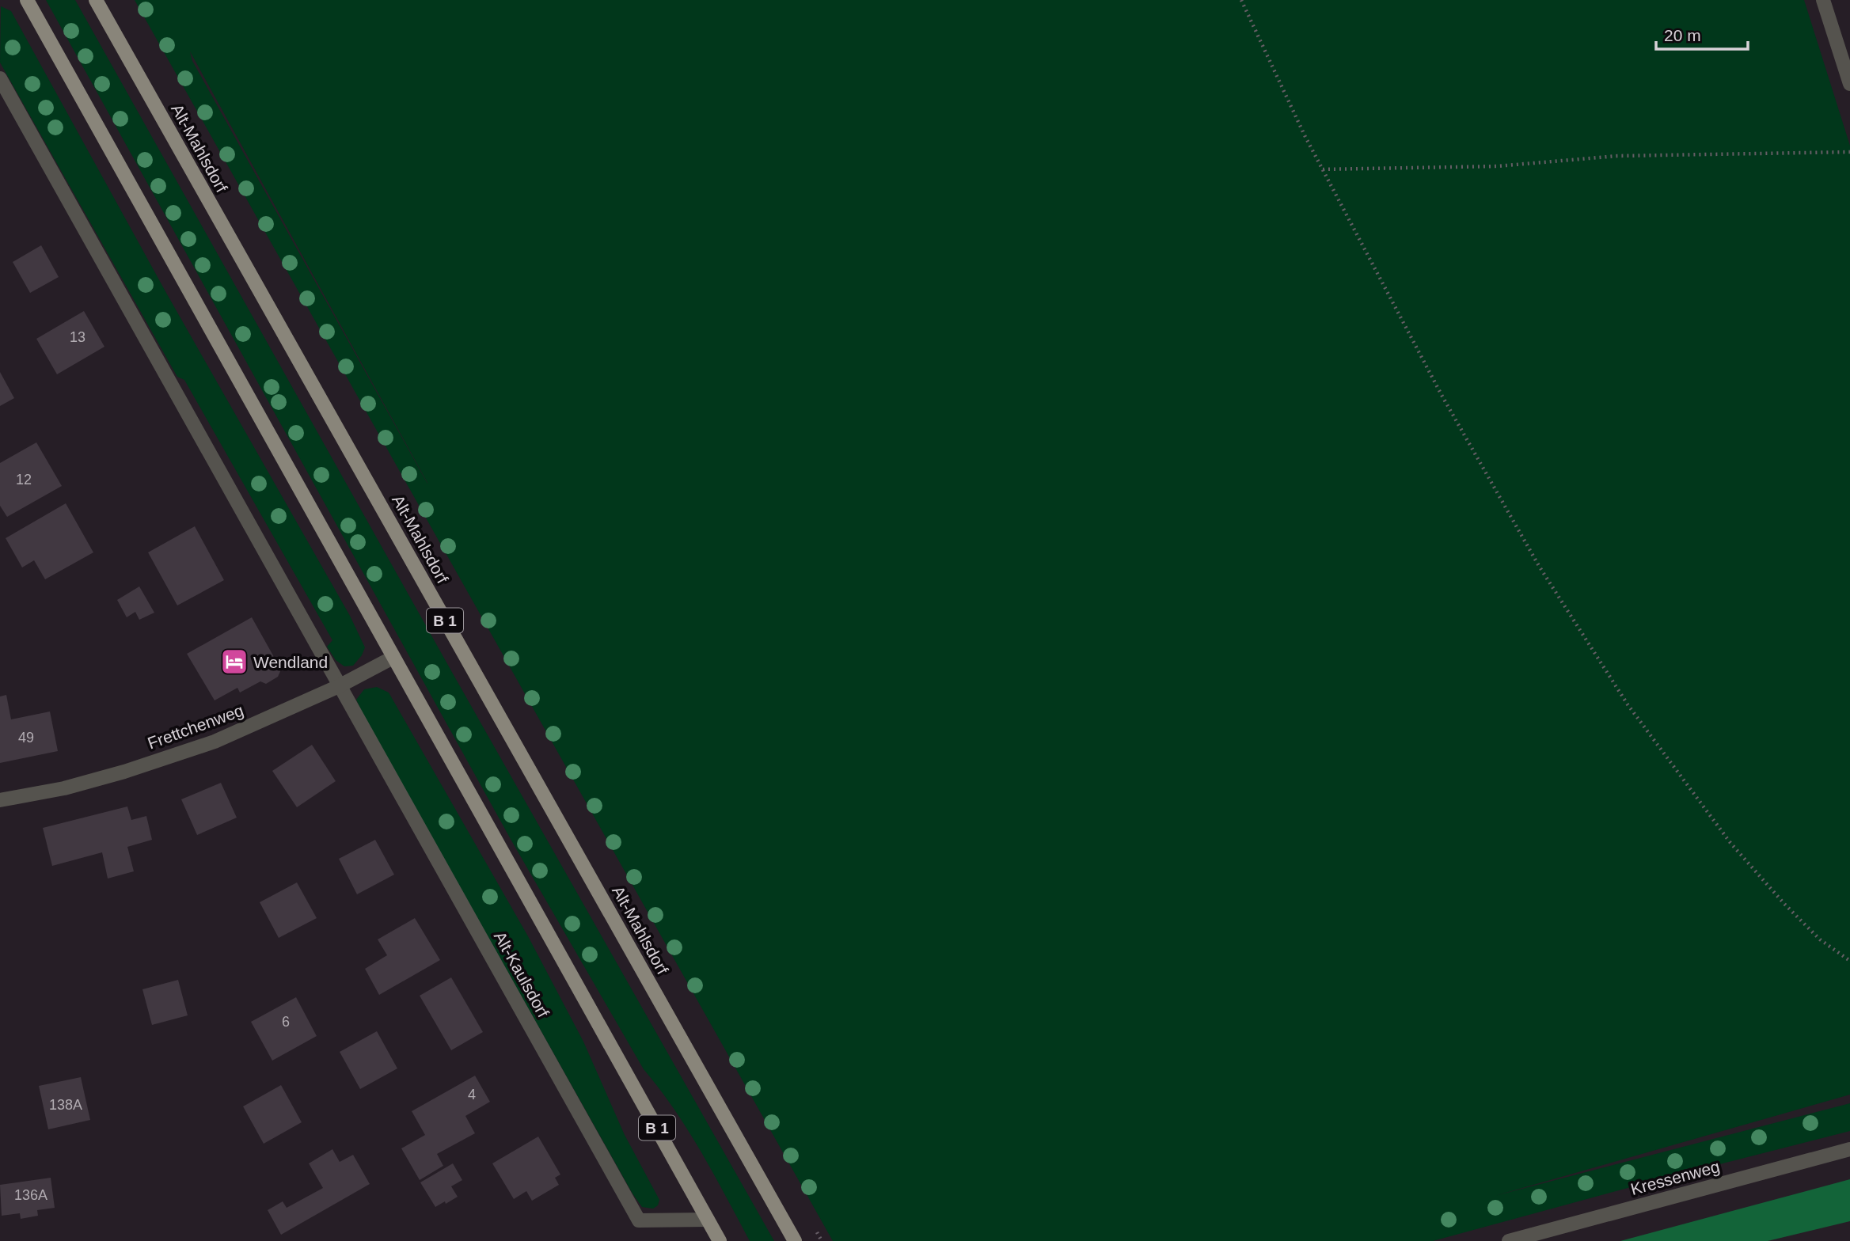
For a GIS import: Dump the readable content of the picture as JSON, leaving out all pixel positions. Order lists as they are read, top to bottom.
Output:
{
  "streets": {
    "main road": ["Alt-Mahlsdorf", "B 1"],
    "street": ["Frettchenweg", "Alt-Kaulsdorf", "Kressenweg"]
  },
  "crossings": [
    ["B 1", "Frettchenweg"],
    ["B 1", "Alt-Kaulsdorf"],
    ["Frettchenweg", "Alt-Kaulsdorf"]
  ],
  "places": {
    "hotel": ["Wendland"]
  },
  "house_numbers": [
    "13",
    "12",
    "49",
    "6",
    "4",
    "138A",
    "136A"
  ],
  "scale_bar": "20 m"
}
